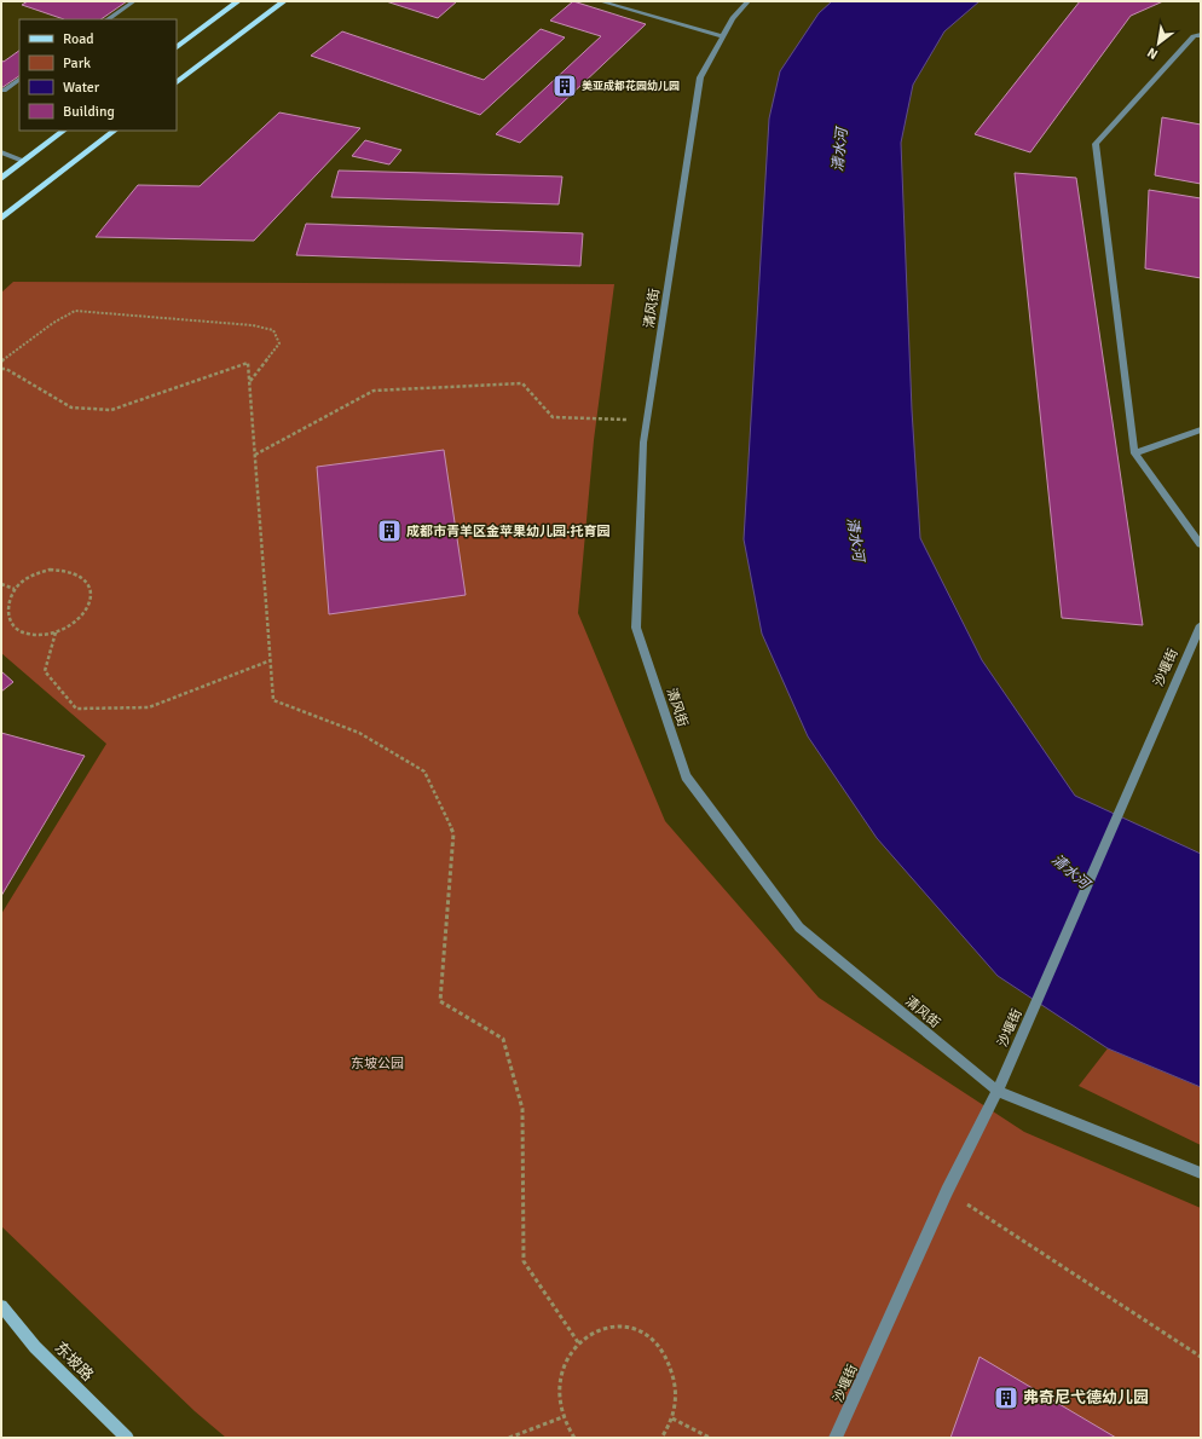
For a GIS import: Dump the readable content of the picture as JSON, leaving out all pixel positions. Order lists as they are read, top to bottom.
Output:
{
  "streets": {
    "main road": ["东坡路"],
    "street": ["清风街", "沙堰街"]
  },
  "crossings": [
    ["清风街", "沙堰街"]
  ],
  "water": ["清水河"],
  "parks": ["东坡公园"],
  "places": {
    "building": ["美亚成都花园幼儿园", "成都市青羊区金苹果幼儿园·托育园", "弗奇尼弋德幼儿园"]
  },
  "legend": [
    "Road",
    "Park",
    "Water",
    "Building"
  ],
  "north": "bottom left"
}
